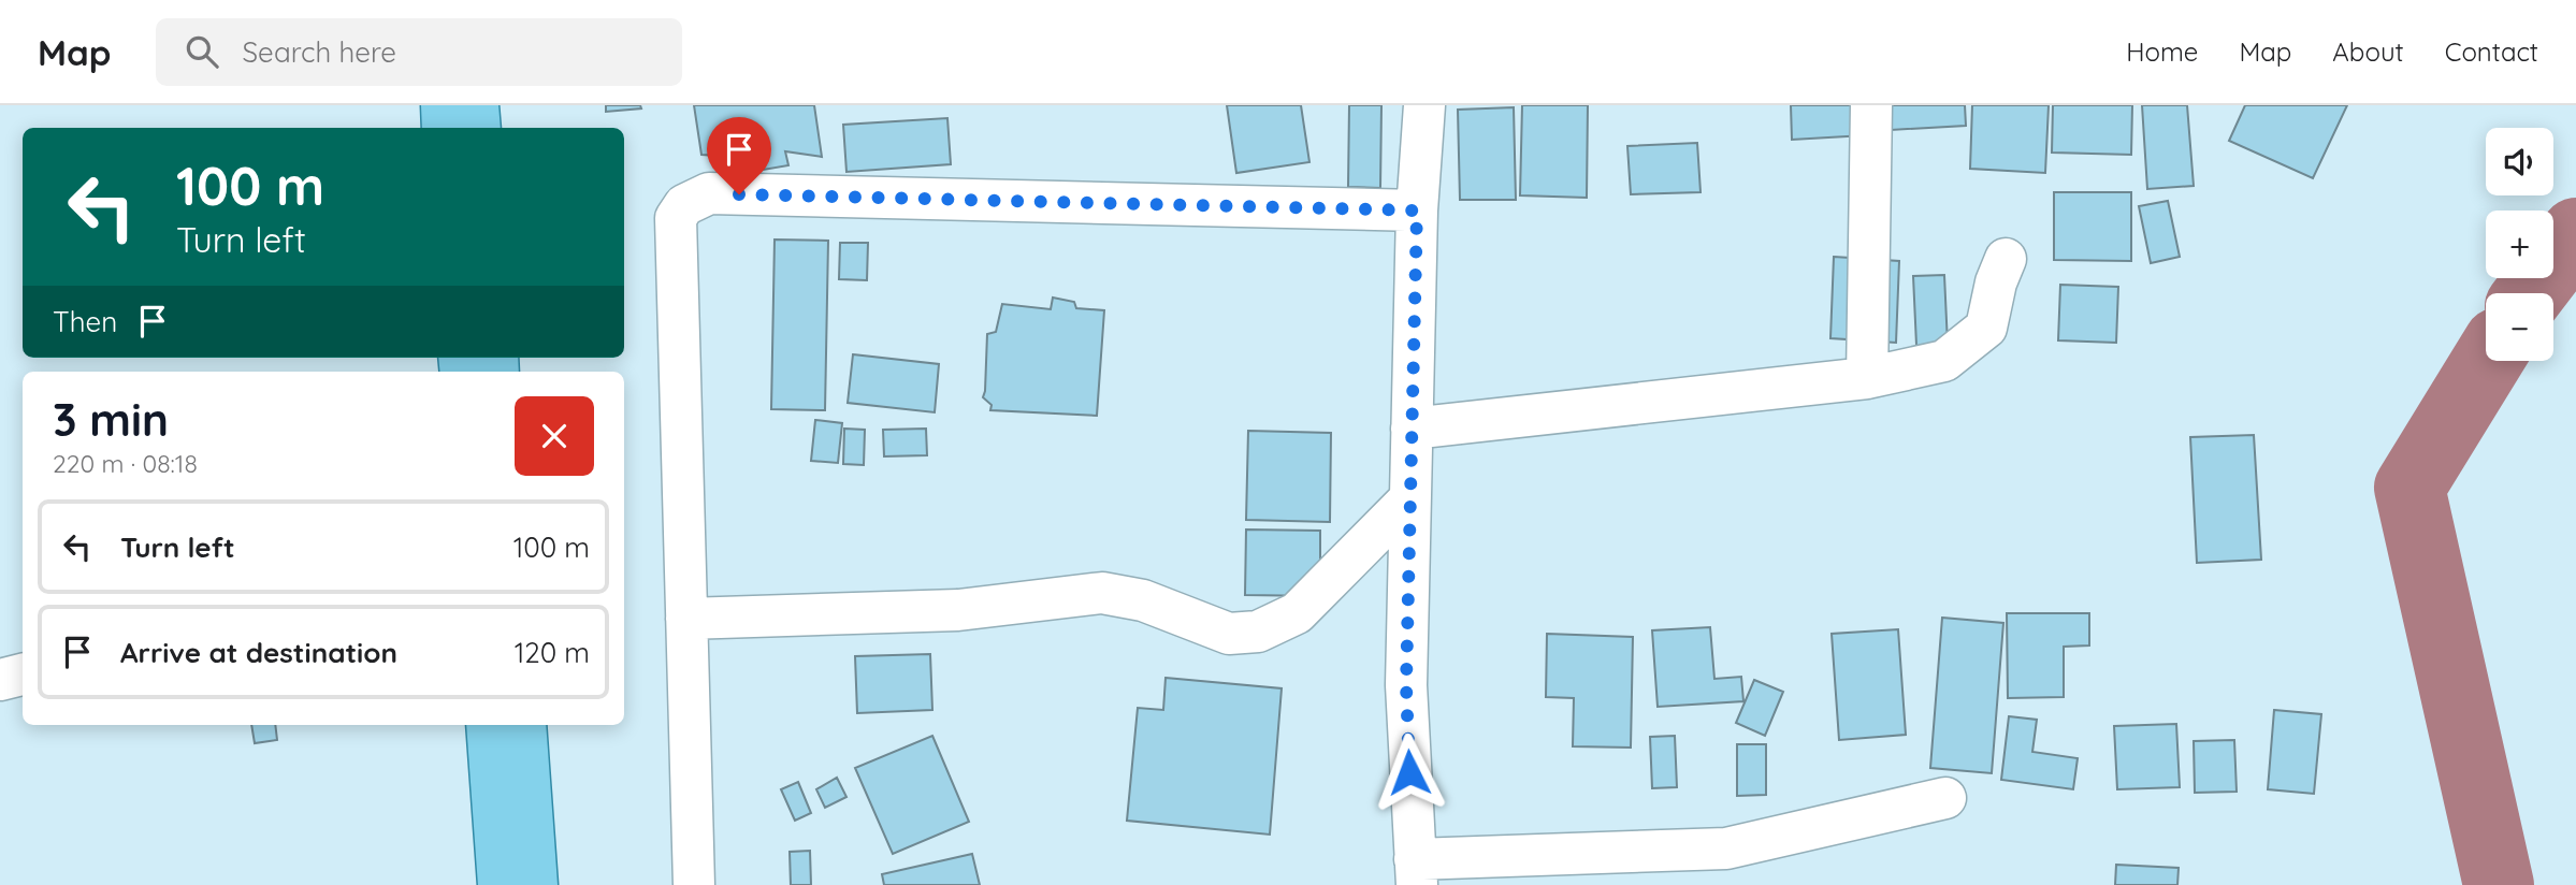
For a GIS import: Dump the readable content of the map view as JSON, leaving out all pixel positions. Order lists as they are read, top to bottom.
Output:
{
  "page": {
    "header": "Map",
    "search": "Search here",
    "nav": [
      "Home",
      "Map",
      "About",
      "Contact"
    ],
    "map_buttons": ["+", "−"],
    "turn": ["100 m", "Turn left"],
    "then": "Then",
    "heading": ["3 min", "220 m · 08:18"],
    "list": [
      {
        "name": "Turn left",
        "value": "100 m"
      },
      {
        "name": "Arrive at destination",
        "value": "120 m"
      }
    ]
  }
}
